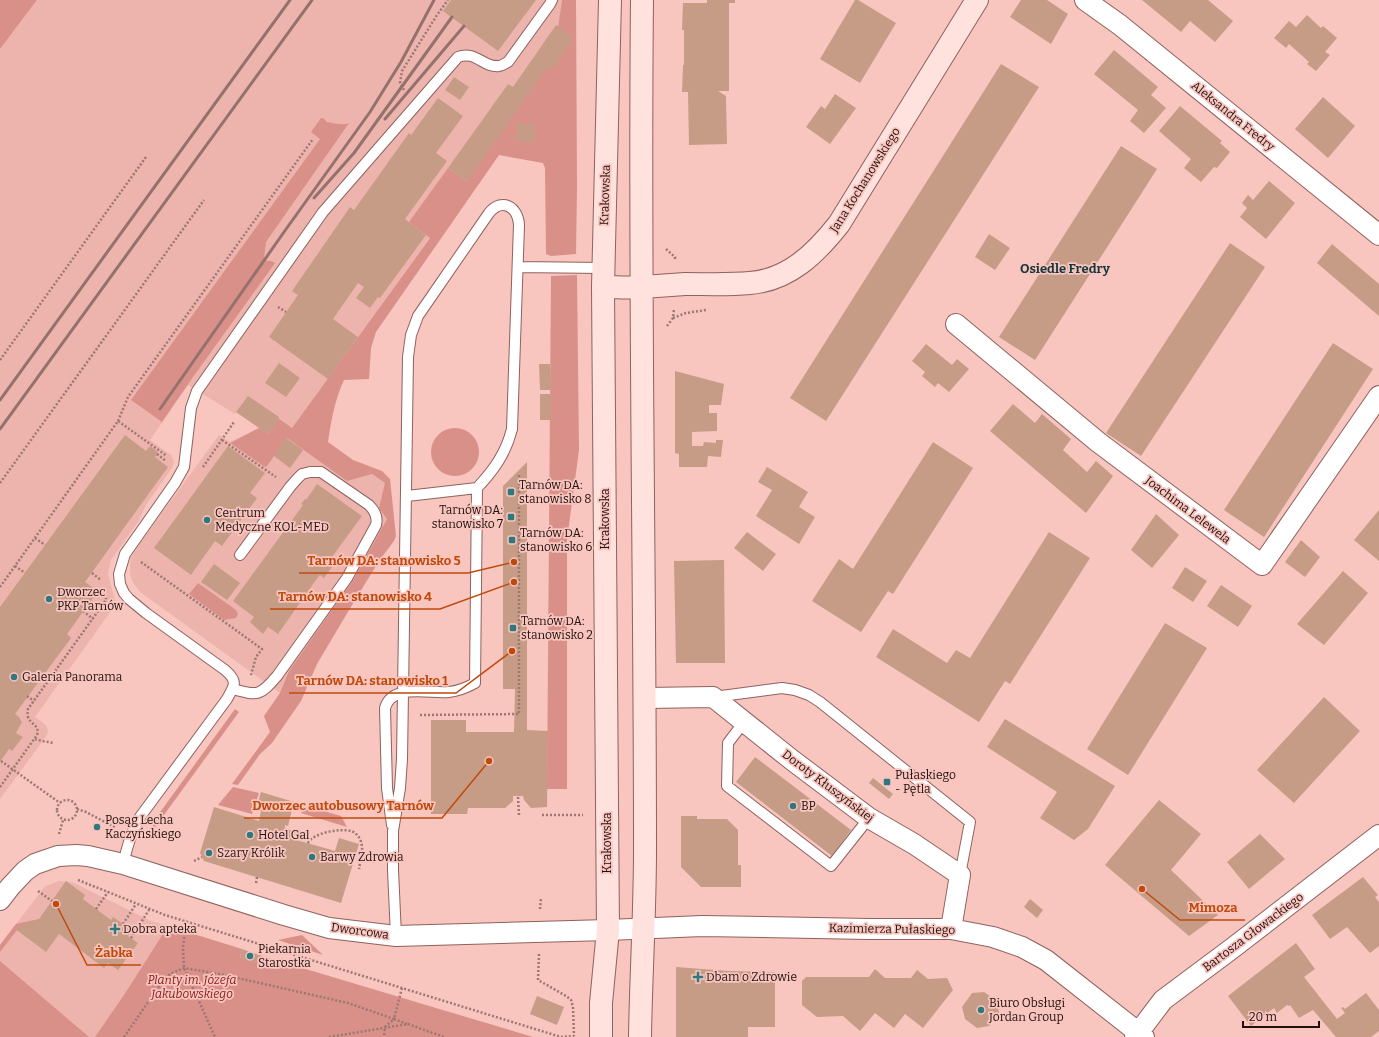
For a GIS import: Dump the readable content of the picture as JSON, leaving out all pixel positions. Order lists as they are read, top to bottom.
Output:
{
  "streets": {
    "street": [
      "Aleksandra Fredry",
      "Jana Kochanowskiego",
      "Krakowska",
      "Joachima Lelewela",
      "Doroty Kłuszyńskiej",
      "Kazimierza Pułaskiego",
      "Dworcowa",
      "Bartosza Głowackiego"
    ]
  },
  "crossings": [
    ["Jana Kochanowskiego", "Krakowska"],
    ["Krakowska", "Kazimierza Pułaskiego"],
    ["Krakowska", "Dworcowa"],
    ["Kazimierza Pułaskiego", "Dworcowa"],
    ["Kazimierza Pułaskiego", "Bartosza Głowackiego"]
  ],
  "districts": ["Osiedle Fredry"],
  "parks": ["Planty im. Józefa Jakubowskiego"],
  "places": {
    "transit": [
      "Tarnów DA: stanowisko 8",
      "Tarnów DA: stanowisko 7",
      "Tarnów DA: stanowisko 6",
      "Tarnów DA: stanowisko 2",
      "Pułaskiego - Pętla"
    ],
    "other": [
      "Centrum Medyczne KOL-MED",
      "Tarnów DA: stanowisko 5",
      "Tarnów DA: stanowisko 4",
      "Dworzec PKP Tarnów",
      "Tarnów DA: stanowisko 1",
      "Galeria Panorama",
      "Dworzec autobusowy Tarnów",
      "BP",
      "Posąg Lecha Kaczyńskiego",
      "Hotel Gal",
      "Szary Królik",
      "Barwy Zdrowia",
      "Mimoza",
      "Żabka",
      "Piekarnia Starostka",
      "Biuro Obsługi Jordan Group"
    ],
    "health": ["Dobra apteka", "Dbam o Zdrowie"]
  },
  "scale_bar": "20 m"
}
